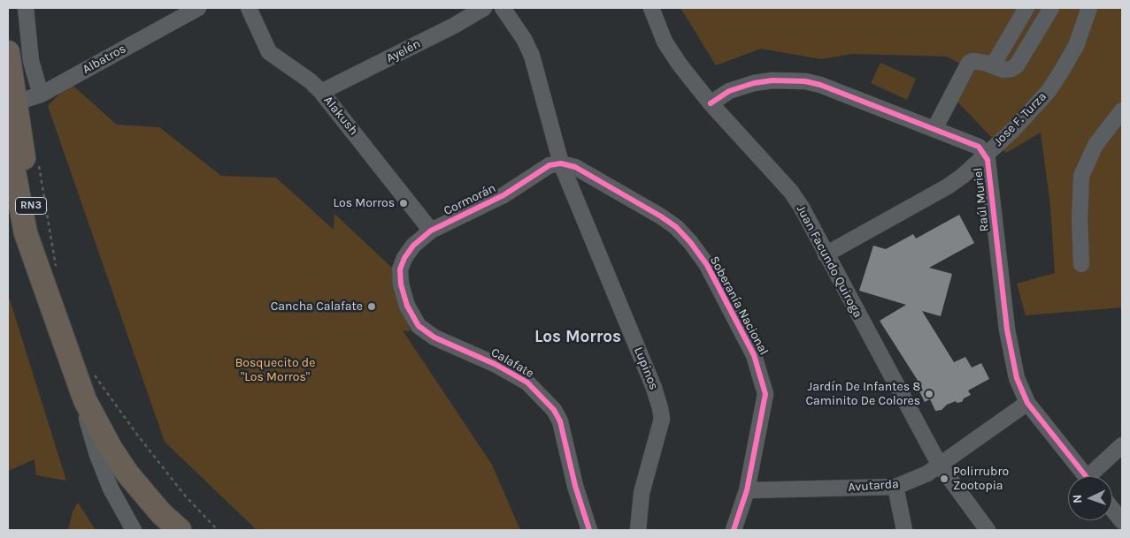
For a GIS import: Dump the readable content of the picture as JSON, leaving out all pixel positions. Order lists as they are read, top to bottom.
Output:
{
  "streets": {
    "highway": ["RN3"],
    "street": [
      "Ayelén",
      "Albatros",
      "Alakush",
      "Jose F. Turza",
      "Cormorán",
      "Raúl Muriel",
      "Juan Facundo Quiroga",
      "Soberanía Nacional",
      "Calafate",
      "Lupinos",
      "Avutarda"
    ]
  },
  "crossings": [
    ["Ayelén", "Alakush"],
    ["Albatros", "RN3"],
    ["Alakush", "Cormorán"],
    ["Jose F. Turza", "Raúl Muriel"],
    ["Jose F. Turza", "Juan Facundo Quiroga"],
    ["Cormorán", "Soberanía Nacional"],
    ["Cormorán", "Calafate"],
    ["Cormorán", "Lupinos"],
    ["Raúl Muriel", "Juan Facundo Quiroga"],
    ["Raúl Muriel", "Avutarda"],
    ["Juan Facundo Quiroga", "Avutarda"],
    ["Soberanía Nacional", "Lupinos"],
    ["Soberanía Nacional", "Avutarda"]
  ],
  "districts": ["Los Morros"],
  "parks": ["Bosquecito de \"Los Morros\""],
  "places": [
    "Los Morros",
    "Cancha Calafate",
    "Jardín De Infantes 8 Caminito De Colores",
    "Polirrubro Zootopia"
  ],
  "north": "left"
}
